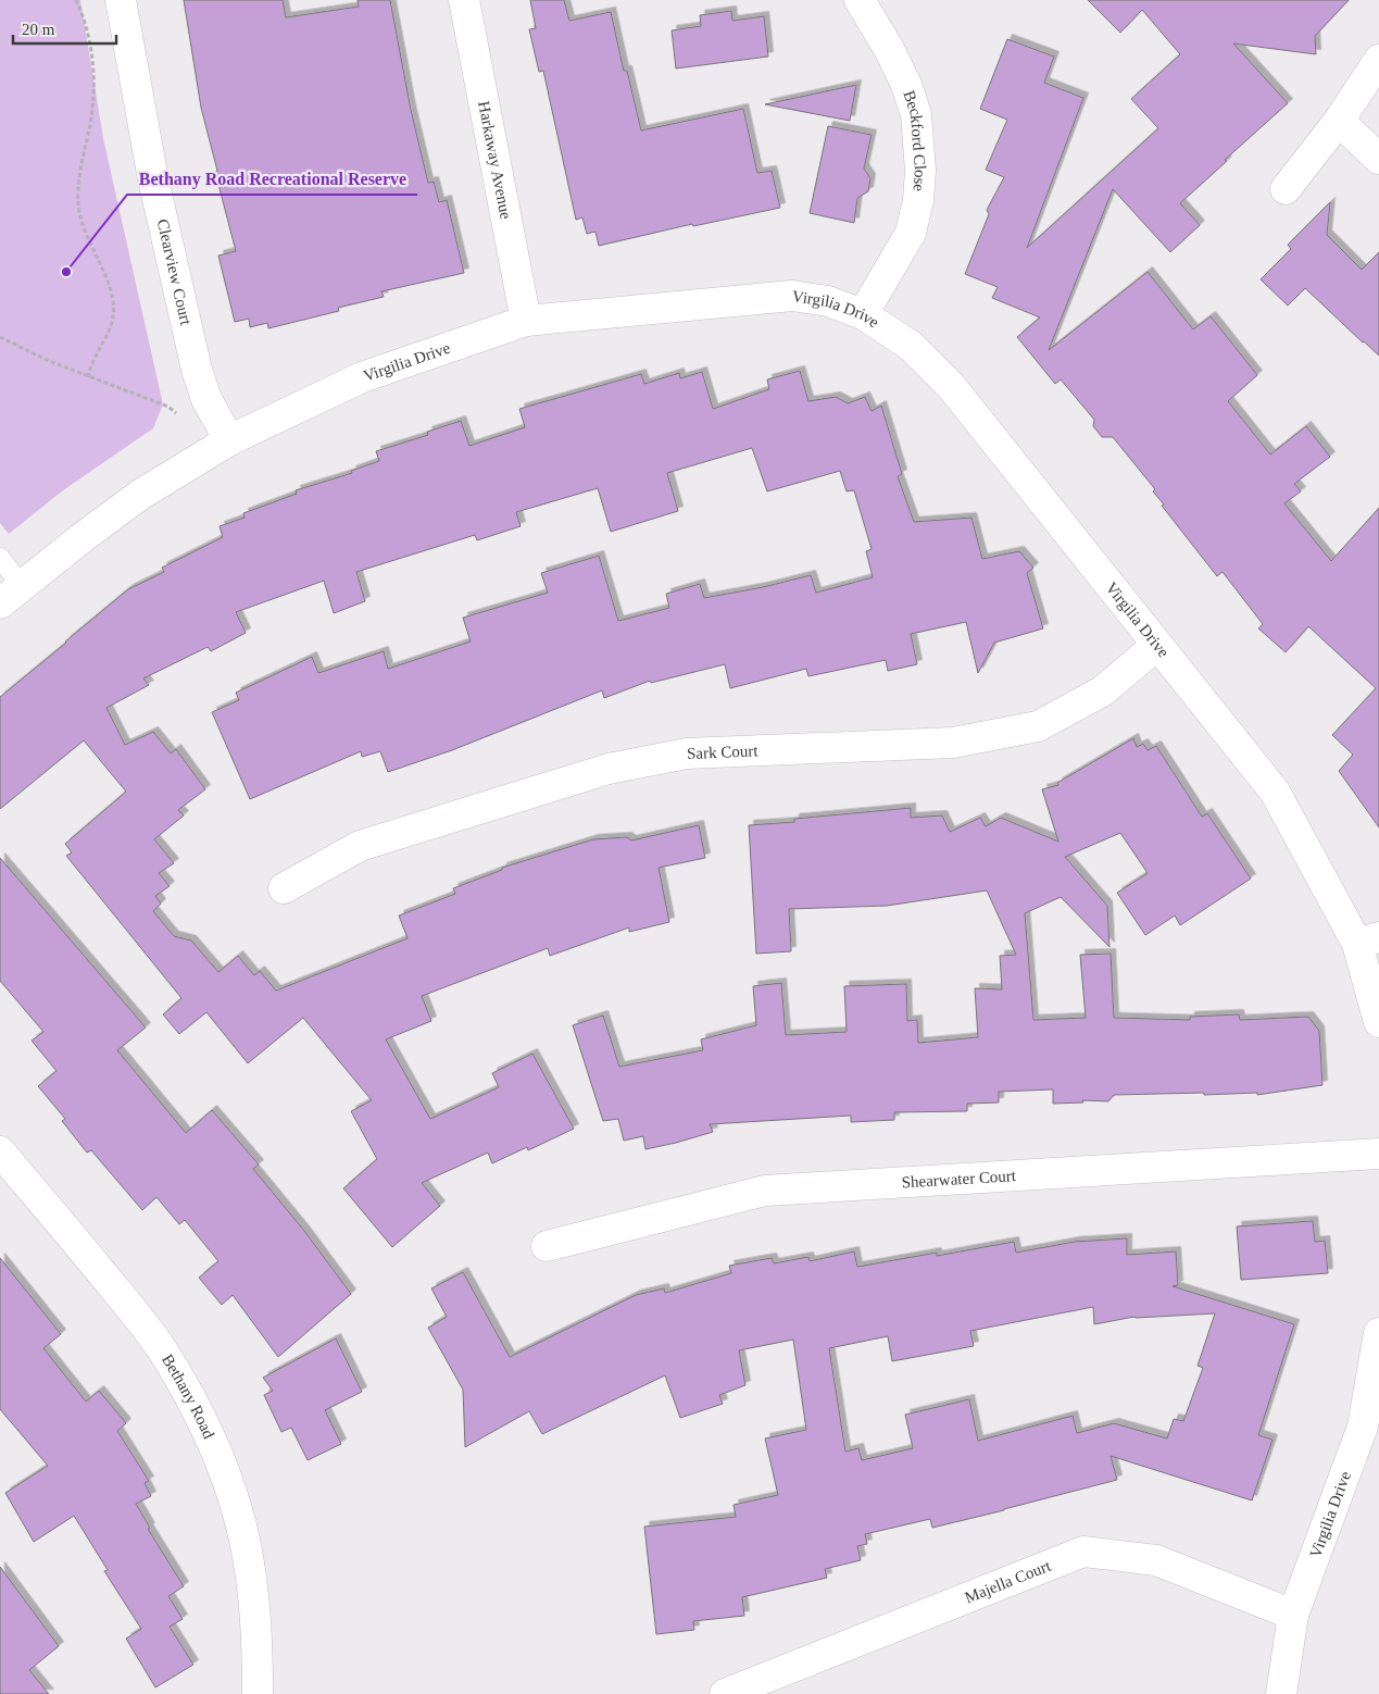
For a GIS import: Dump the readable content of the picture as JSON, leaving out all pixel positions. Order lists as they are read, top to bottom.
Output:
{
  "streets": {
    "street": [
      "Beckford Close",
      "Harkaway Avenue",
      "Clearview Court",
      "Virgilia Drive",
      "Sark Court",
      "Shearwater Court",
      "Bethany Road",
      "Majella Court"
    ]
  },
  "crossings": [
    ["Beckford Close", "Virgilia Drive"],
    ["Harkaway Avenue", "Virgilia Drive"],
    ["Clearview Court", "Virgilia Drive"],
    ["Virgilia Drive", "Sark Court"],
    ["Virgilia Drive", "Majella Court"]
  ],
  "places": ["Bethany Road Recreational Reserve"],
  "scale_bar": "20 m"
}
